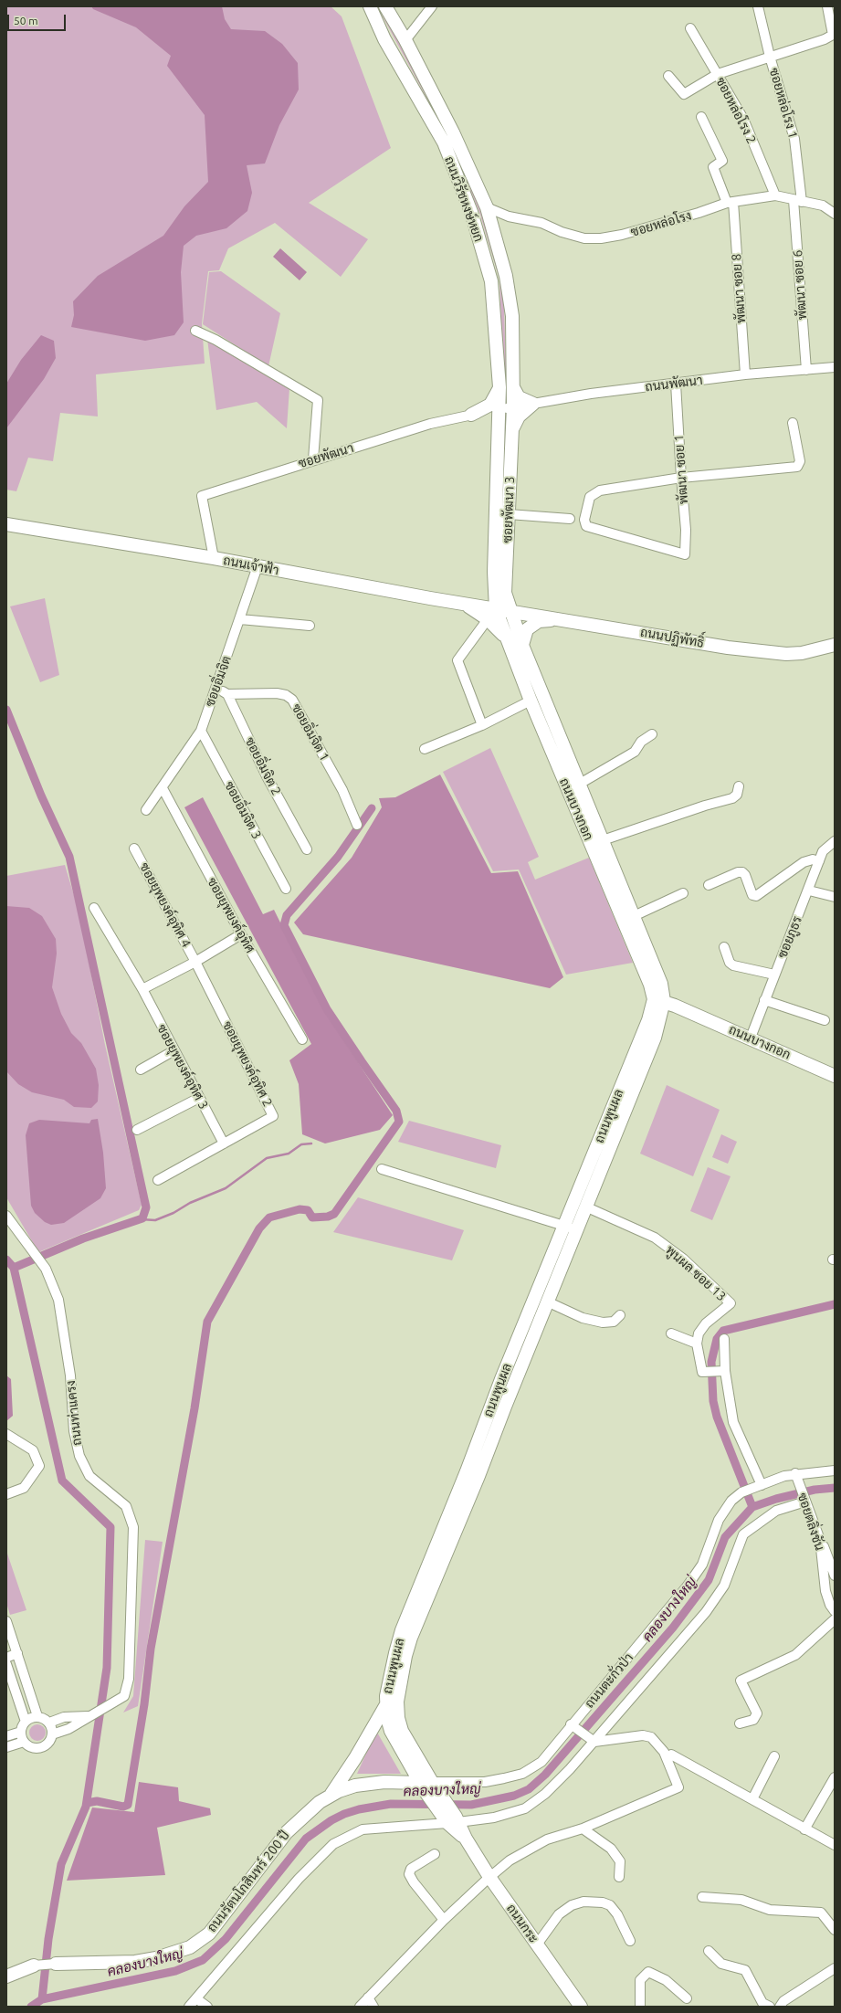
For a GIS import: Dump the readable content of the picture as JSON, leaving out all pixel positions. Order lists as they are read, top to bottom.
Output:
{
  "streets": {
    "main road": [
      "ถนนวิรัชหงษ์หยก",
      "ซอยพัฒนา 3",
      "ถนนเจ้าฟ้า",
      "ถนนปฏิพัทธิ์",
      "ถนนบางกอก",
      "ถนนพูนผล",
      "ถนนรัตนโกสินทร์ 200 ปี",
      "ถนนกระ"
    ],
    "street": [
      "ซอยหล่อโรง 1",
      "ซอยหล่อโรง 2",
      "ซอยหล่อโรง",
      "พัฒนา ซอย 6",
      "พัฒนา ซอย 8",
      "ถนนพัฒนา",
      "ซอยพัฒนา",
      "พัฒนา ซอย 1",
      "ซอยอิ่มจิต",
      "ซอยอิ่มจิต 1",
      "ซอยอิ่มจิต 2",
      "ซอยอิ่มจิต 3",
      "ซอยยุพยงค์อุทิศ 4",
      "ซอยยุพยงค์อุทิศ",
      "ซอยภูธร",
      "ซอยยุพยงค์อุทิศ 2",
      "ซอยยุพยงค์อุทิศ 3",
      "พูนผล ซอย 13",
      "ถนนท่าแครง",
      "ซอยตลิ่งชัน",
      "ถนนตะกั่วป่า"
    ]
  },
  "crossings": [
    ["ซอยหล่อโรง 1", "ซอยหล่อโรง"],
    ["ซอยหล่อโรง 1", "พัฒนา ซอย 6"],
    ["ซอยหล่อโรง 2", "ซอยหล่อโรง"],
    ["ถนนวิรัชหงษ์หยก", "ซอยหล่อโรง"],
    ["ถนนวิรัชหงษ์หยก", "ถนนพัฒนา"],
    ["ถนนวิรัชหงษ์หยก", "ซอยพัฒนา"],
    ["ถนนวิรัชหงษ์หยก", "ซอยพัฒนา 3"],
    ["ซอยหล่อโรง", "พัฒนา ซอย 6"],
    ["ซอยหล่อโรง", "พัฒนา ซอย 8"],
    ["พัฒนา ซอย 6", "ถนนพัฒนา"],
    ["พัฒนา ซอย 8", "ถนนพัฒนา"],
    ["ถนนพัฒนา", "ซอยพัฒนา"],
    ["ถนนพัฒนา", "พัฒนา ซอย 1"],
    ["ถนนพัฒนา", "ซอยพัฒนา 3"],
    ["ซอยพัฒนา", "ซอยพัฒนา 3"],
    ["ซอยพัฒนา", "ถนนเจ้าฟ้า"],
    ["ซอยพัฒนา 3", "ถนนเจ้าฟ้า"],
    ["ซอยพัฒนา 3", "ถนนปฏิพัทธิ์"],
    ["ซอยพัฒนา 3", "ถนนบางกอก"],
    ["ถนนเจ้าฟ้า", "ถนนปฏิพัทธิ์"],
    ["ถนนเจ้าฟ้า", "ซอยอิ่มจิต"],
    ["ถนนเจ้าฟ้า", "ถนนบางกอก"],
    ["ถนนปฏิพัทธิ์", "ถนนบางกอก"],
    ["ซอยอิ่มจิต", "ซอยอิ่มจิต 3"],
    ["ซอยอิ่มจิต", "ซอยยุพยงค์อุทิศ"],
    ["ซอยอิ่มจิต 1", "ซอยอิ่มจิต 2"],
    ["ถนนบางกอก", "ซอยภูธร"],
    ["ถนนบางกอก", "ถนนพูนผล"],
    ["ซอยยุพยงค์อุทิศ 4", "ซอยยุพยงค์อุทิศ 2"],
    ["ซอยยุพยงค์อุทิศ 2", "ซอยยุพยงค์อุทิศ 3"],
    ["ถนนพูนผล", "พูนผล ซอย 13"],
    ["ถนนพูนผล", "ถนนตะกั่วป่า"],
    ["ถนนพูนผล", "ถนนรัตนโกสินทร์ 200 ปี"],
    ["ถนนพูนผล", "ถนนกระ"],
    ["ซอยตลิ่งชัน", "ถนนตะกั่วป่า"],
    ["ถนนตะกั่วป่า", "ถนนรัตนโกสินทร์ 200 ปี"],
    ["ถนนตะกั่วป่า", "ถนนกระ"],
    ["ถนนรัตนโกสินทร์ 200 ปี", "ถนนกระ"]
  ],
  "water": ["คลองบางใหญ่"],
  "scale_bar": "50 m"
}
